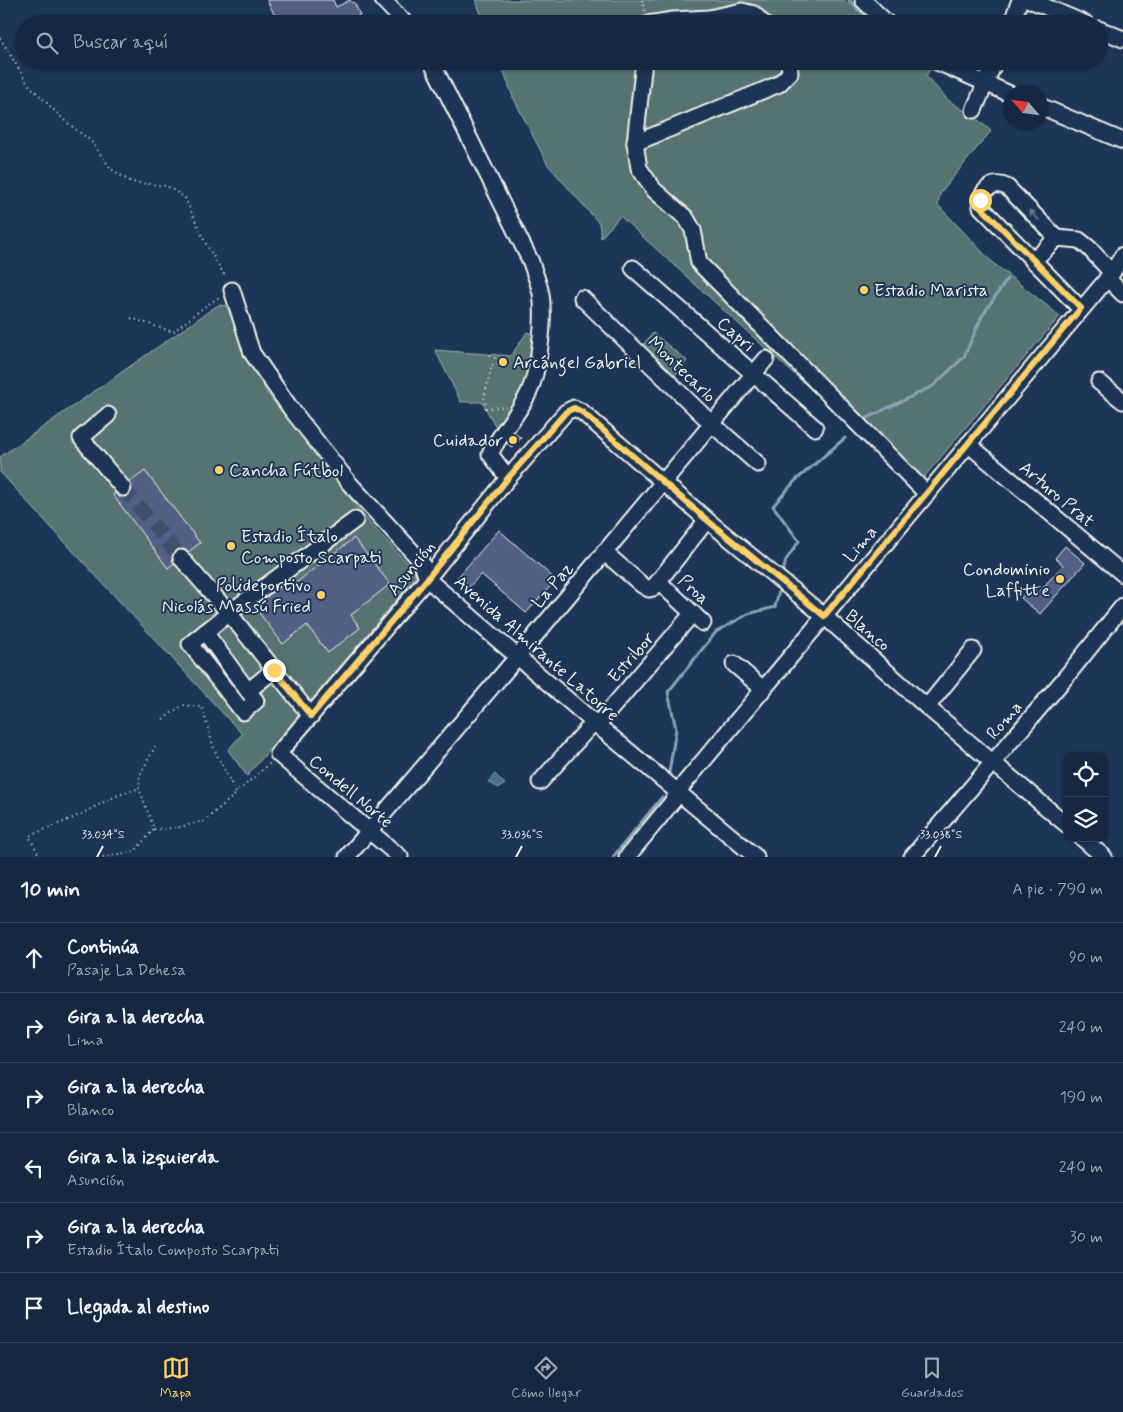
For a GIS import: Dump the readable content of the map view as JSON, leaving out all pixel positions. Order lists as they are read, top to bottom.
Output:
{
  "streets": {
    "street": [
      "Capri",
      "Montecarlo",
      "Arturo Prat",
      "Lima",
      "Asunción",
      "La Paz",
      "Proa",
      "Blanco",
      "Avenida Almirante Latorre",
      "Estribor",
      "Roma",
      "Condell Norte"
    ]
  },
  "crossings": [
    ["Capri", "La Paz"],
    ["Montecarlo", "La Paz"],
    ["Arturo Prat", "Lima"],
    ["Lima", "Blanco"],
    ["Lima", "Avenida Almirante Latorre"],
    ["Asunción", "Blanco"],
    ["Asunción", "Avenida Almirante Latorre"],
    ["Asunción", "Condell Norte"],
    ["La Paz", "Proa"],
    ["La Paz", "Blanco"],
    ["La Paz", "Avenida Almirante Latorre"],
    ["La Paz", "Condell Norte"],
    ["Proa", "Estribor"],
    ["Blanco", "Roma"],
    ["Avenida Almirante Latorre", "Estribor"]
  ],
  "places": [
    "Estadio Marista",
    "Arcángel Gabriel",
    "Cuidador",
    "Cancha Fútbol",
    "Estadio Ítalo Composto Scarpati",
    "Condominio Laffitte",
    "Polideportivo Nicolás Massú Fried"
  ],
  "north": "top left",
  "page": {
    "search": "Buscar aquí",
    "heading": ["10 min", "A pie · 790 m"],
    "list": [
      ["Continúa", "Pasaje La Dehesa", "90 m"],
      ["Gira a la derecha", "Lima", "240 m"],
      ["Gira a la derecha", "Blanco", "190 m"],
      ["Gira a la izquierda", "Asunción", "240 m"],
      ["Gira a la derecha", "Estadio Ítalo Composto Scarpati", "30 m"],
      "Llegada al destino"
    ],
    "nav": ["Mapa", "Cómo llegar", "Guardados"]
  },
  "coordinates": ["33.034°S", "33.036°S", "33.038°S"]
}
